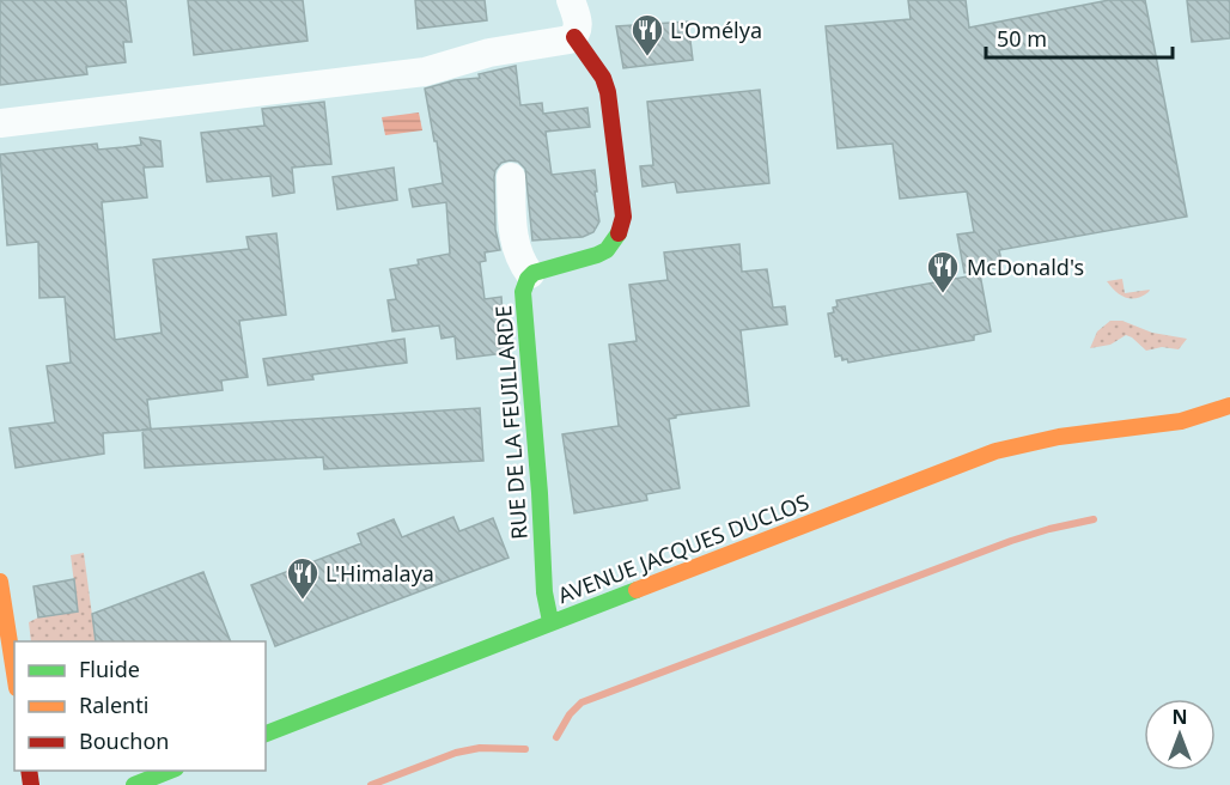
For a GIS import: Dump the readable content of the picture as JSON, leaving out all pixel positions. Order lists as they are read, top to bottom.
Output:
{
  "streets": {
    "main road": ["RUE DE LA FEUILLARDE", "AVENUE JACQUES DUCLOS"]
  },
  "crossings": [
    ["RUE DE LA FEUILLARDE", "AVENUE JACQUES DUCLOS"]
  ],
  "places": {
    "restaurant": ["L'Omélya", "McDonald's", "L'Himalaya"]
  },
  "legend": ["Fluide", "Ralenti", "Bouchon"],
  "scale_bar": "50 m",
  "north": "top"
}
